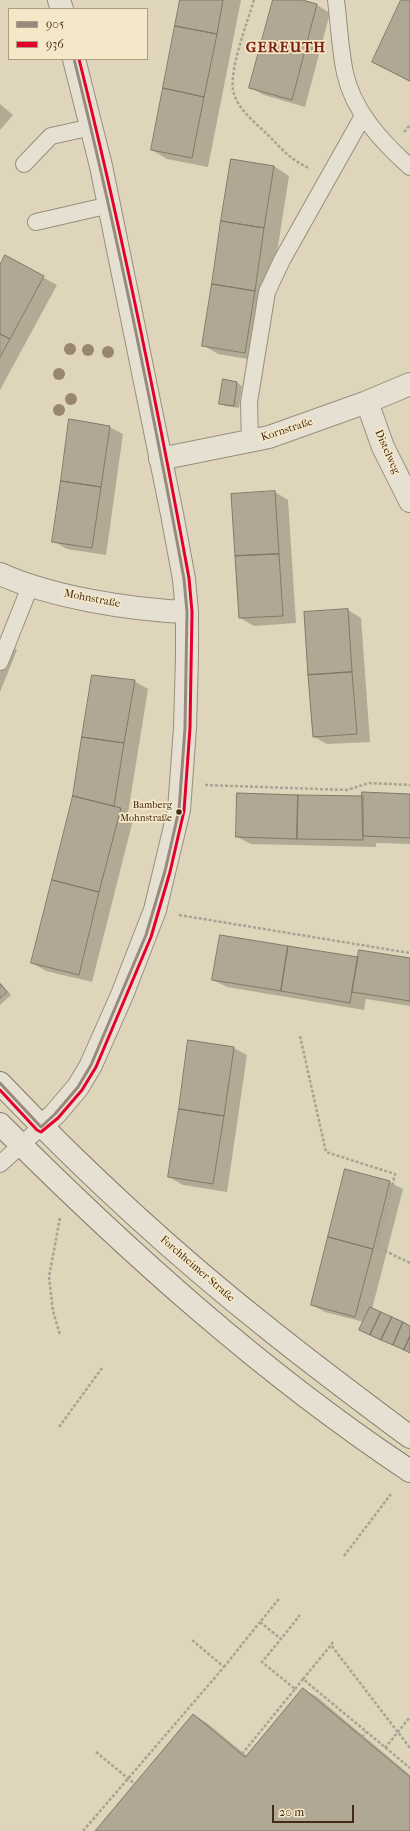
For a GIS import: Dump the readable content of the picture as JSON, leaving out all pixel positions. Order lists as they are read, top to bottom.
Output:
{
  "streets": {
    "street": [
      "Kornstraße",
      "Distelweg",
      "Mohnstraße",
      "Forchheimer Straße"
    ]
  },
  "crossings": [
    ["Kornstraße", "Distelweg"]
  ],
  "districts": ["GEREUTH"],
  "places": ["Bamberg Mohnstraße"],
  "lines": ["transit line 905", "transit line 936"],
  "legend": ["905", "936"],
  "scale_bar": "20 m"
}
